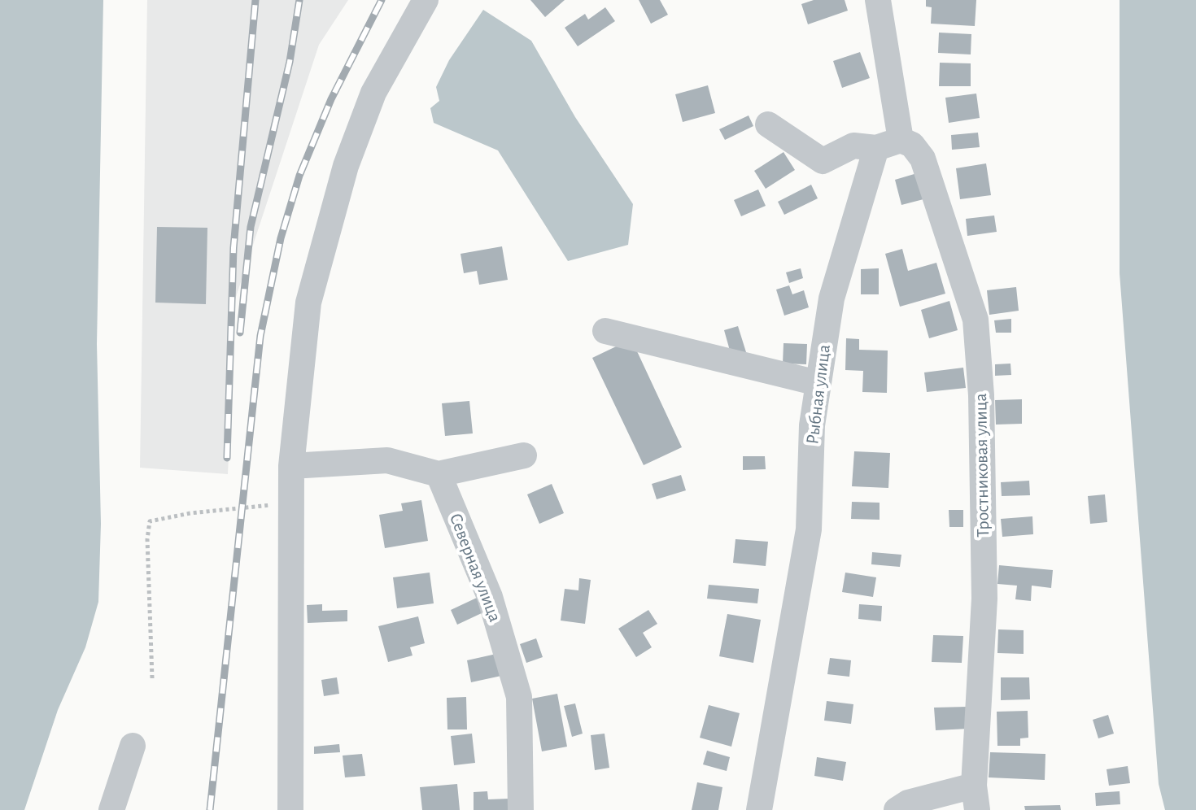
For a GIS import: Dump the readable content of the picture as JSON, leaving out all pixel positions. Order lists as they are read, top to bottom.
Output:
{
  "streets": {
    "street": ["Рыбная улица", "Тростниковая улица", "Северная улица"]
  },
  "crossings": [
    ["Рыбная улица", "Тростниковая улица"]
  ]
}
